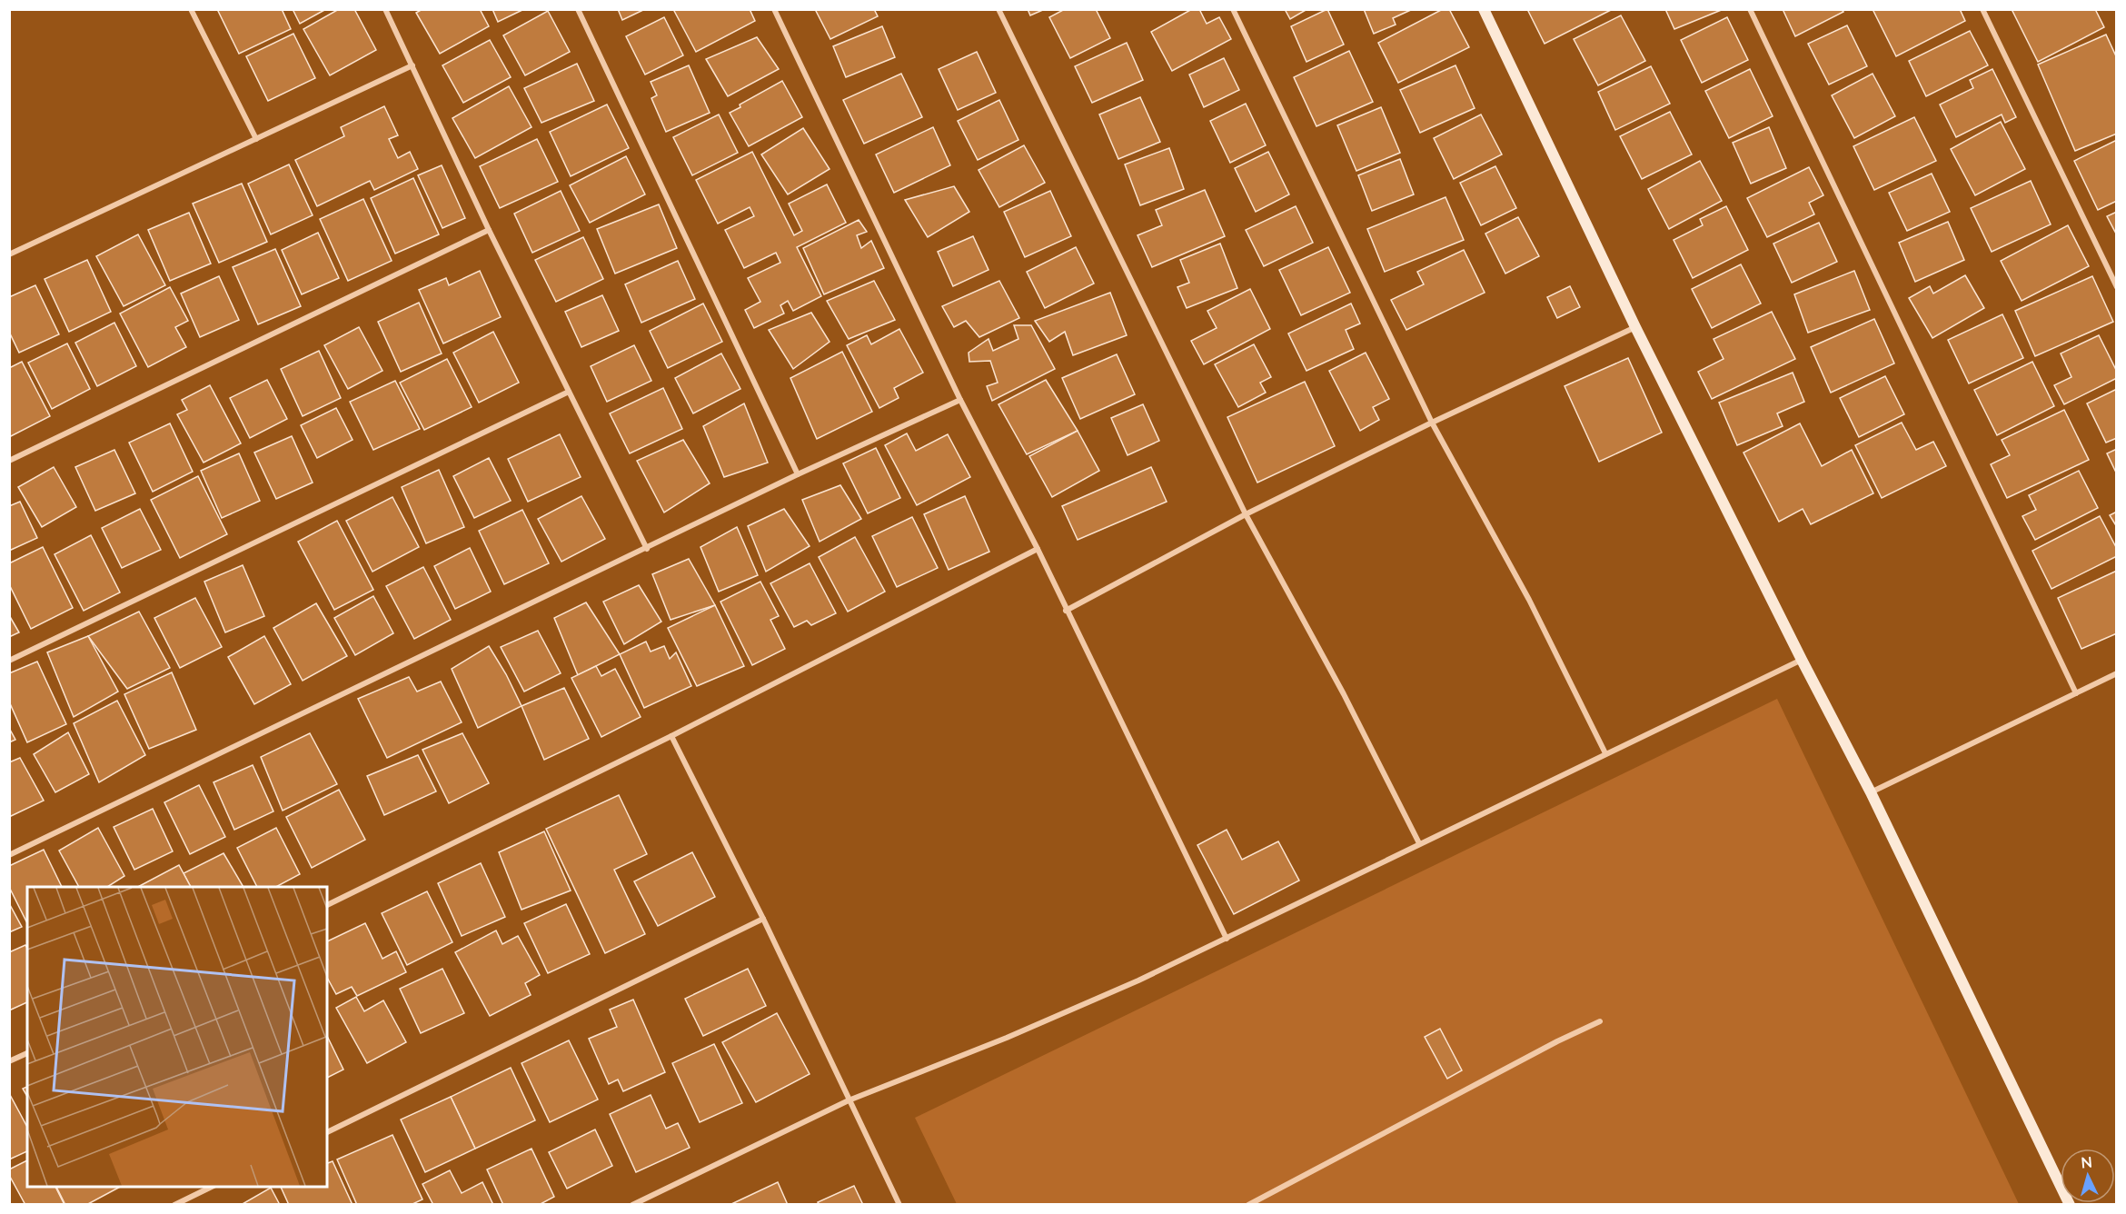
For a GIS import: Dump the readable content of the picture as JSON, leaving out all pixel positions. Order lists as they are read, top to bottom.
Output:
{
  "north": "top"
}
